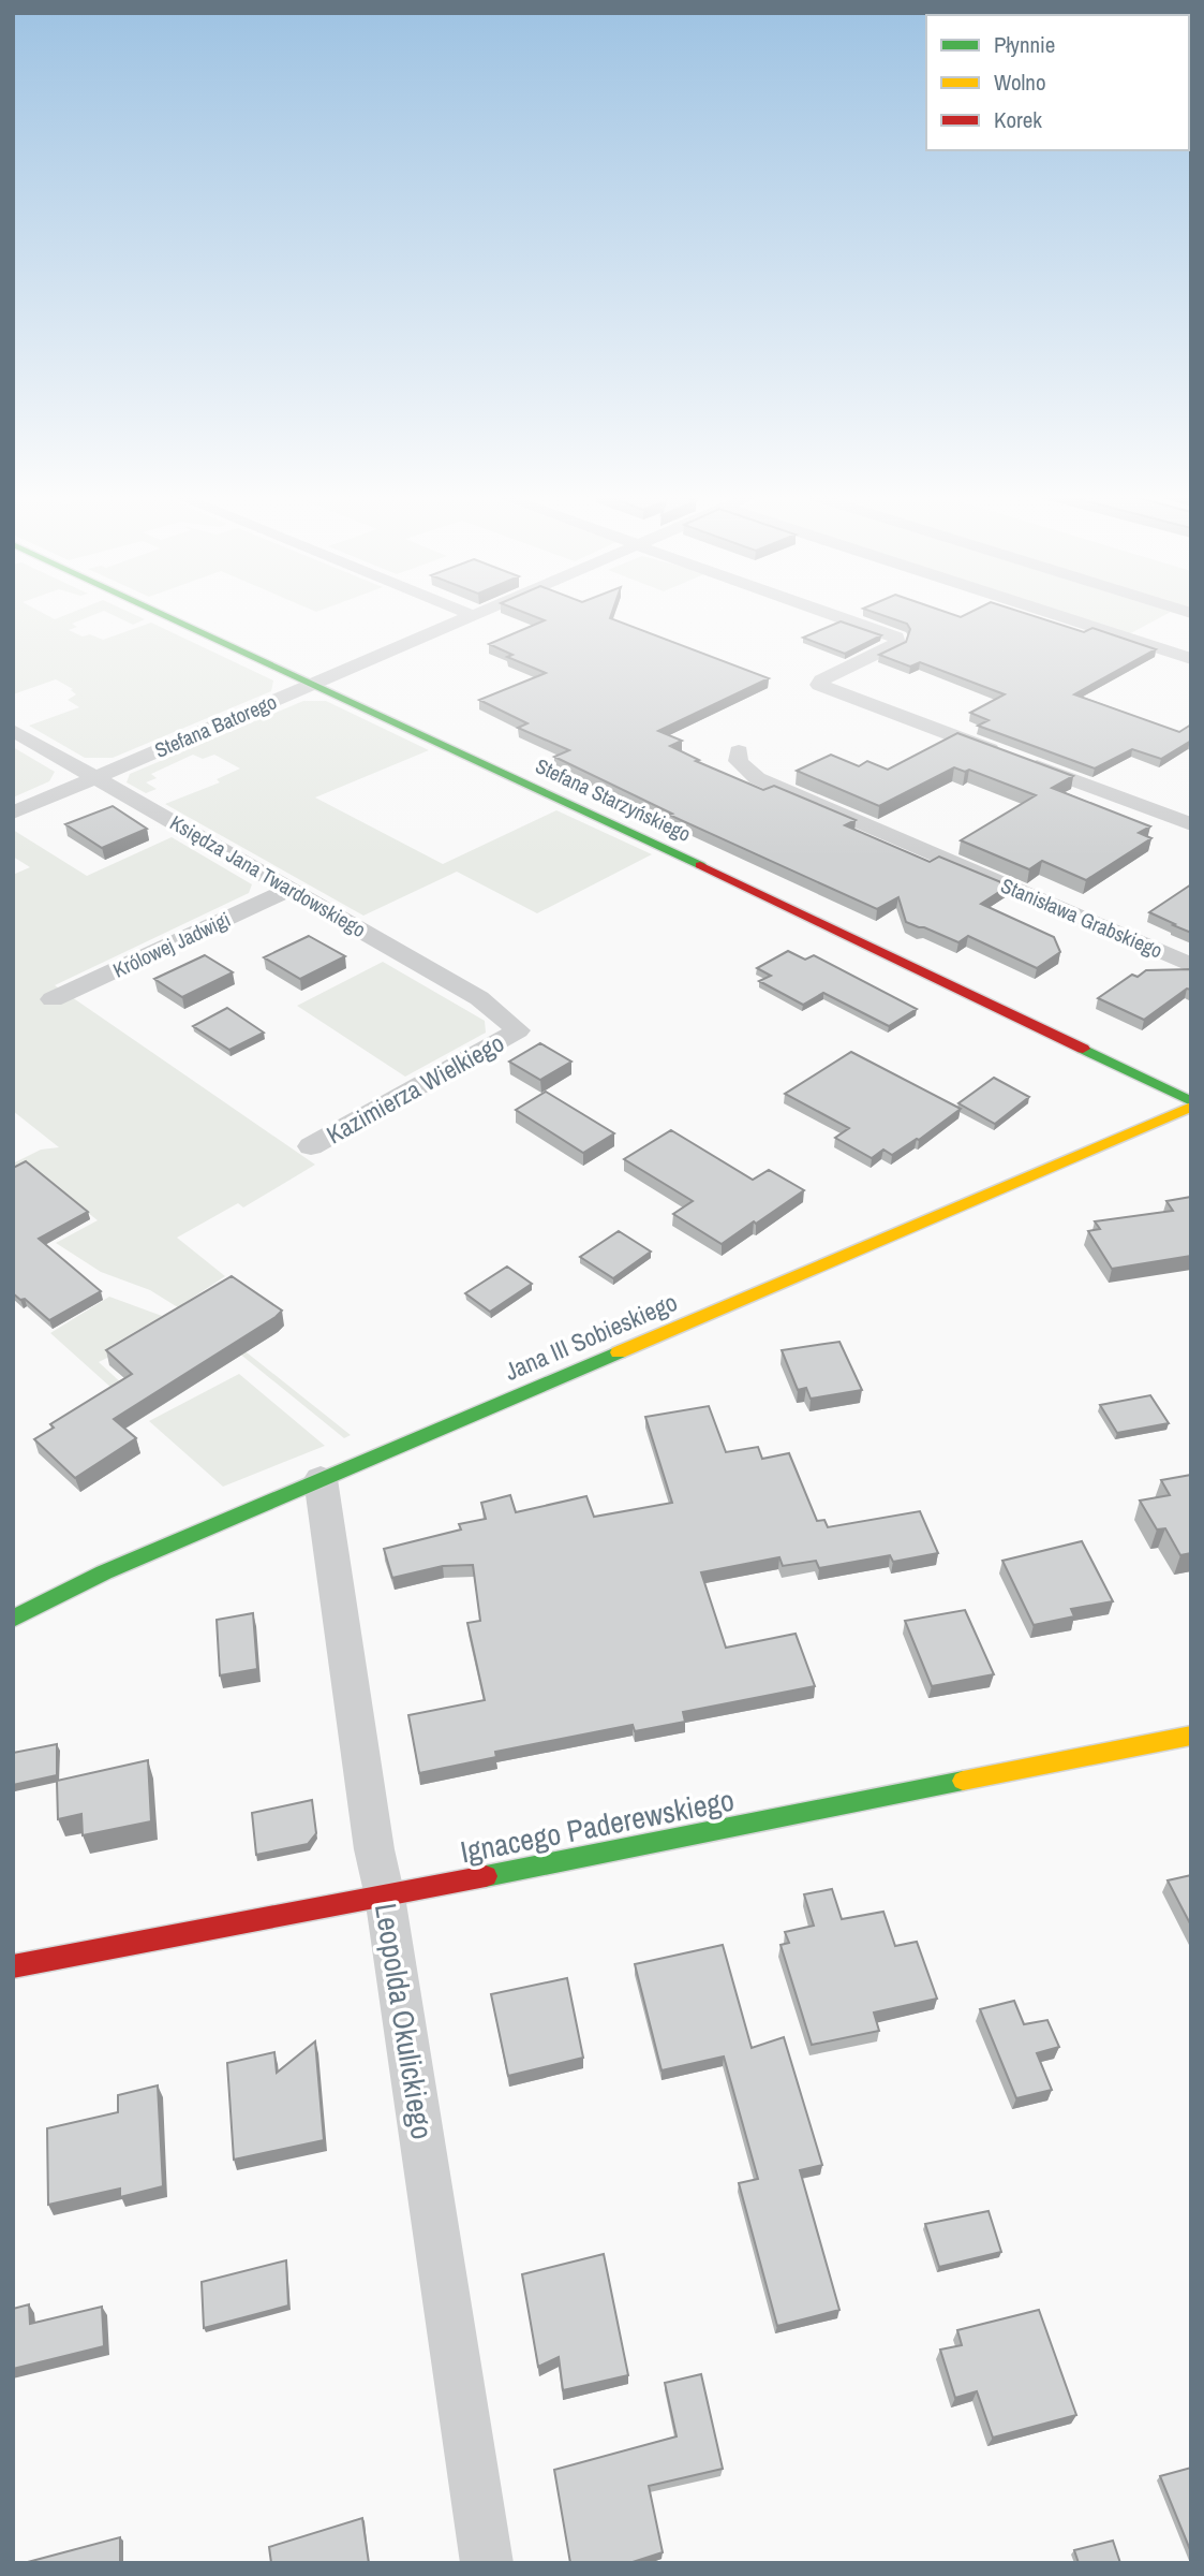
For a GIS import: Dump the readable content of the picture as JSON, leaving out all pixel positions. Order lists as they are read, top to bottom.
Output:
{
  "streets": {
    "street": [
      "Stefana Batorego",
      "Stefana Starzyńskiego",
      "Księdza Jana Twardowskiego",
      "Stanisława Grabskiego",
      "Królowej Jadwigi",
      "Kazimierza Wielkiego",
      "Jana III Sobieskiego",
      "Ignacego Paderewskiego",
      "Leopolda Okulickiego"
    ]
  },
  "crossings": [
    ["Stefana Batorego", "Stefana Starzyńskiego"],
    ["Stefana Batorego", "Księdza Jana Twardowskiego"],
    ["Stefana Starzyńskiego", "Jana III Sobieskiego"],
    ["Księdza Jana Twardowskiego", "Królowej Jadwigi"],
    ["Księdza Jana Twardowskiego", "Kazimierza Wielkiego"],
    ["Jana III Sobieskiego", "Leopolda Okulickiego"],
    ["Ignacego Paderewskiego", "Leopolda Okulickiego"]
  ],
  "legend": ["Płynnie", "Wolno", "Korek"]
}
